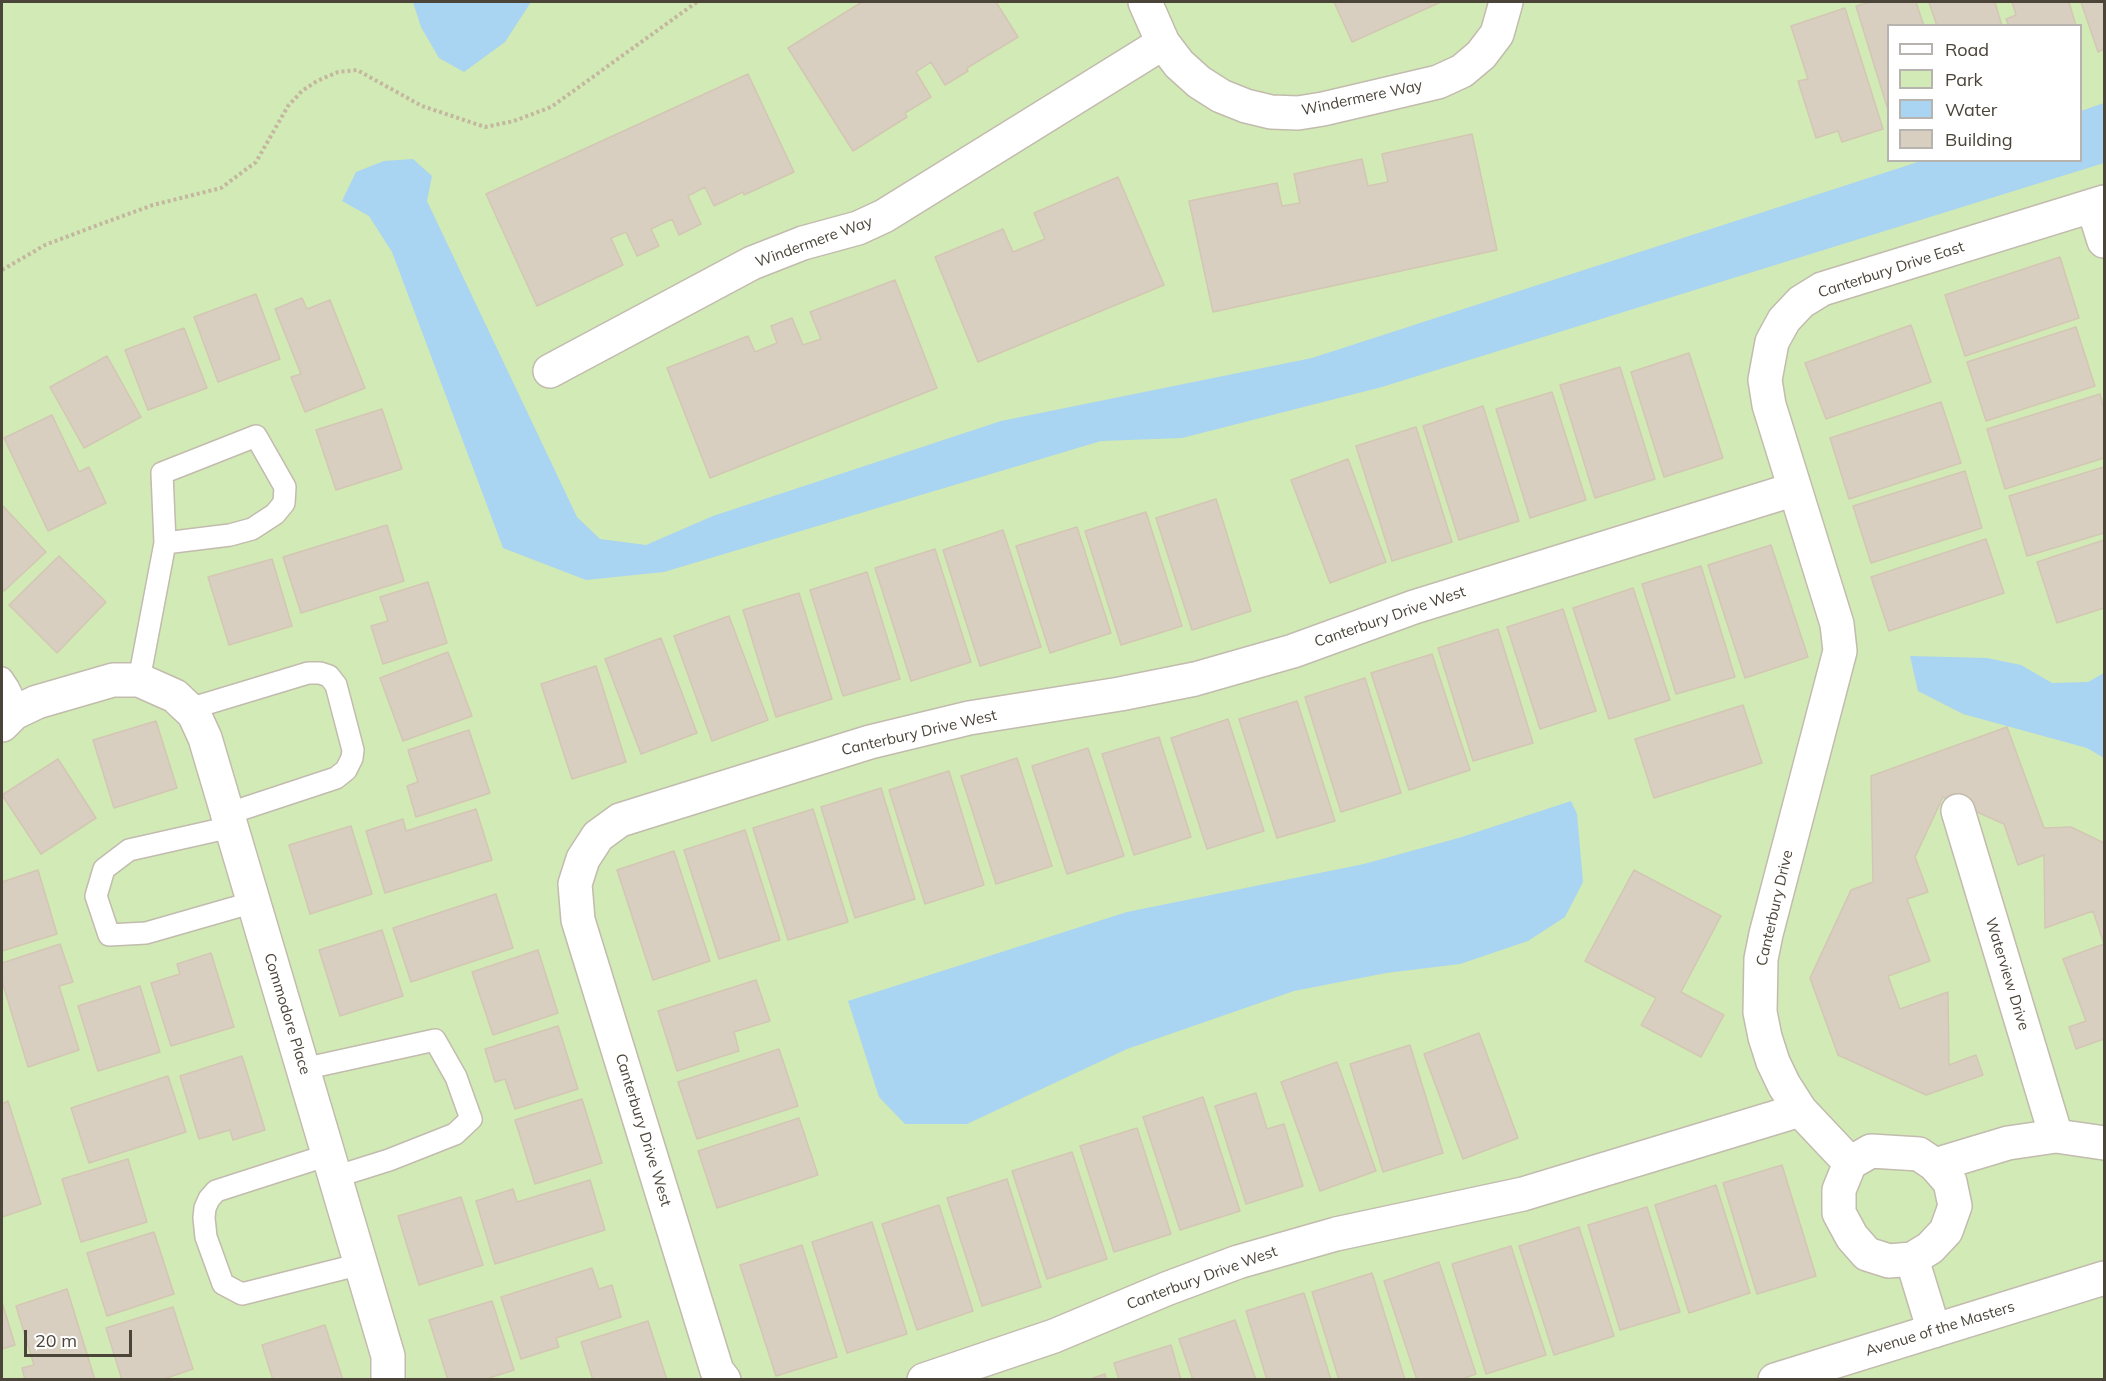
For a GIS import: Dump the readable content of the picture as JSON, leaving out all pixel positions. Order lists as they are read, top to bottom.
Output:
{
  "streets": {
    "street": [
      "Windermere Way",
      "Canterbury Drive East",
      "Canterbury Drive West",
      "Canterbury Drive",
      "Waterview Drive",
      "Commodore Place",
      "Avenue of the Masters"
    ]
  },
  "crossings": [
    ["Canterbury Drive East", "Canterbury Drive West"],
    ["Canterbury Drive East", "Canterbury Drive"],
    ["Canterbury Drive West", "Canterbury Drive"]
  ],
  "legend": [
    "Road",
    "Park",
    "Water",
    "Building"
  ],
  "scale_bar": "20 m"
}
